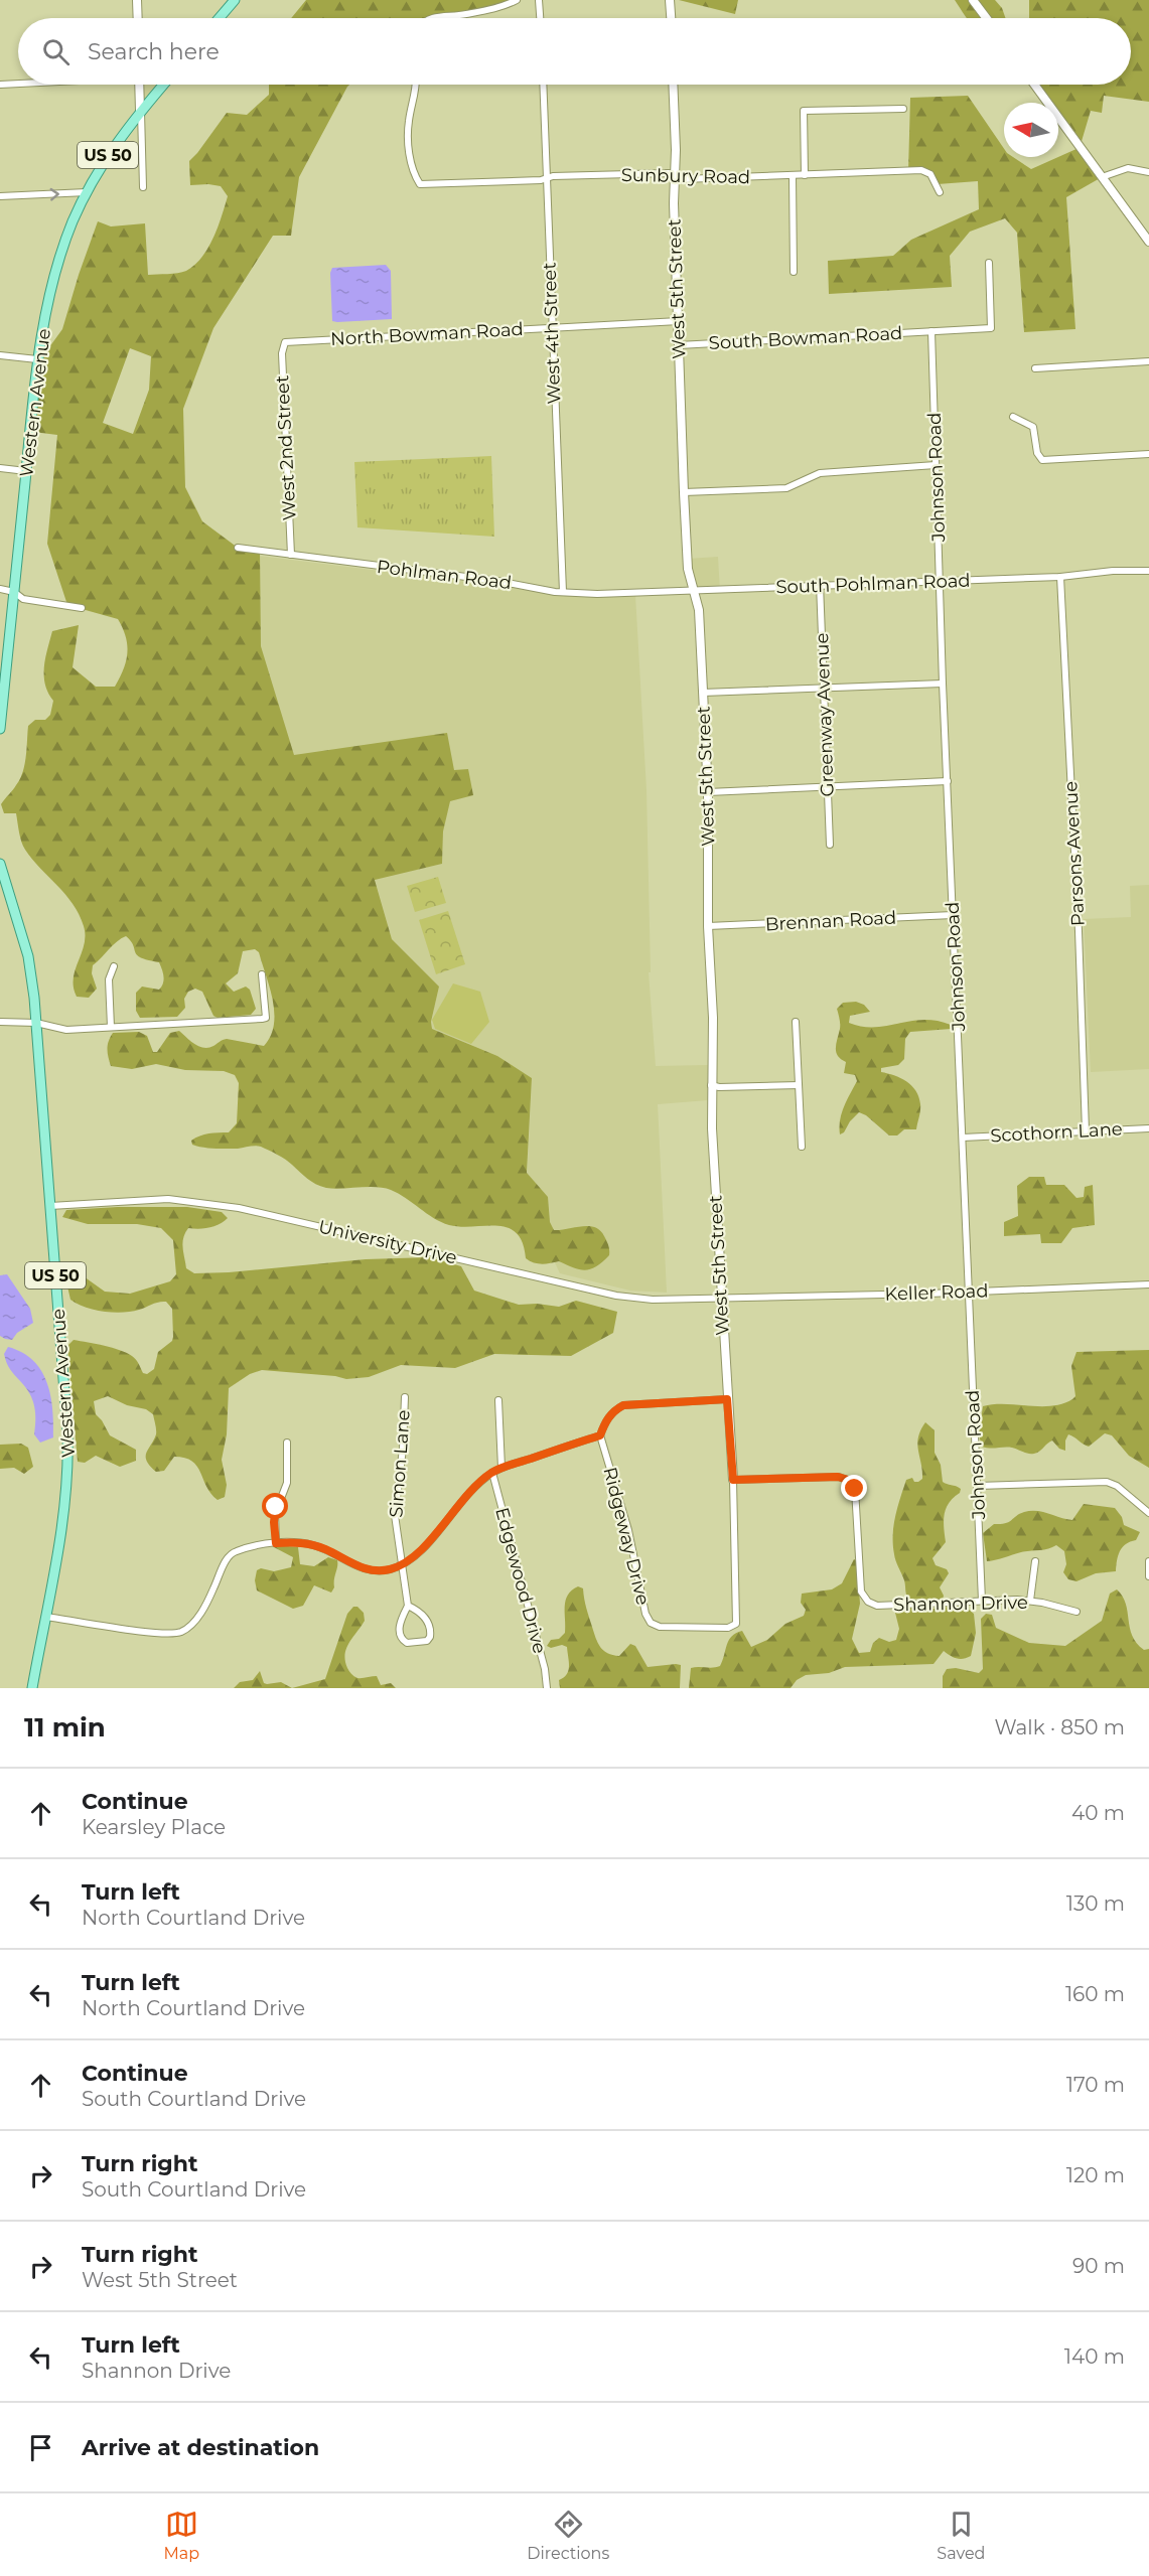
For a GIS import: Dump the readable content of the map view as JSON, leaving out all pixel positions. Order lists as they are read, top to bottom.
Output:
{
  "streets": {
    "main road": ["US 50", "Western Avenue"],
    "street": [
      "Sunbury Road",
      "West 5th Street",
      "West 4th Street",
      "North Bowman Road",
      "South Bowman Road",
      "West 2nd Street",
      "Johnson Road",
      "Pohlman Road",
      "South Pohlman Road",
      "Greenway Avenue",
      "Parsons Avenue",
      "Brennan Road",
      "Scothorn Lane",
      "University Drive",
      "Keller Road",
      "Simon Lane",
      "Ridgeway Drive",
      "Edgewood Drive",
      "Shannon Drive"
    ]
  },
  "crossings": [
    ["Sunbury Road", "West 5th Street"],
    ["Sunbury Road", "West 4th Street"],
    ["West 5th Street", "North Bowman Road"],
    ["West 5th Street", "South Bowman Road"],
    ["West 5th Street", "South Pohlman Road"],
    ["West 5th Street", "Brennan Road"],
    ["West 5th Street", "University Drive"],
    ["West 5th Street", "Keller Road"],
    ["West 5th Street", "Ridgeway Drive"],
    ["West 5th Street", "Shannon Drive"],
    ["West 4th Street", "North Bowman Road"],
    ["West 4th Street", "Pohlman Road"],
    ["North Bowman Road", "West 2nd Street"],
    ["South Bowman Road", "Johnson Road"],
    ["Western Avenue", "University Drive"],
    ["West 2nd Street", "Pohlman Road"],
    ["Johnson Road", "South Pohlman Road"],
    ["Johnson Road", "Brennan Road"],
    ["Johnson Road", "Scothorn Lane"],
    ["Johnson Road", "Keller Road"],
    ["Johnson Road", "Shannon Drive"],
    ["Pohlman Road", "South Pohlman Road"],
    ["South Pohlman Road", "Greenway Avenue"],
    ["South Pohlman Road", "Parsons Avenue"],
    ["Parsons Avenue", "Scothorn Lane"],
    ["University Drive", "Keller Road"],
    ["Ridgeway Drive", "Shannon Drive"]
  ],
  "north": "left",
  "page": {
    "search": "Search here",
    "heading": ["11 min", "Walk · 850 m"],
    "list": [
      ["Continue", "Kearsley Place", "40 m"],
      ["Turn left", "North Courtland Drive", "130 m"],
      ["Turn left", "North Courtland Drive", "160 m"],
      ["Continue", "South Courtland Drive", "170 m"],
      ["Turn right", "South Courtland Drive", "120 m"],
      ["Turn right", "West 5th Street", "90 m"],
      ["Turn left", "Shannon Drive", "140 m"],
      "Arrive at destination"
    ],
    "nav": ["Map", "Directions", "Saved"]
  }
}
